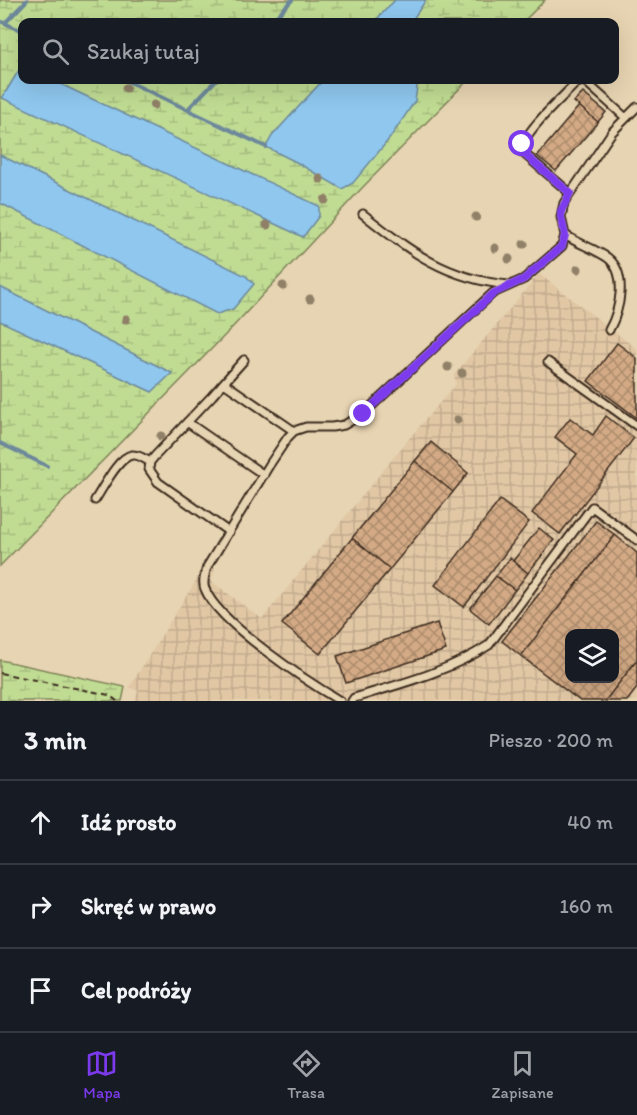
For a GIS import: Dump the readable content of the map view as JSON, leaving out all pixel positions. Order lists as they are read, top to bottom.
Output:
{
  "page": {
    "search": "Szukaj tutaj",
    "heading": ["3 min", "Pieszo · 200 m"],
    "list": [
      ["Idź prosto", "40 m"],
      ["Skręć w prawo", "160 m"],
      "Cel podróży"
    ],
    "nav": ["Mapa", "Trasa", "Zapisane"]
  }
}
